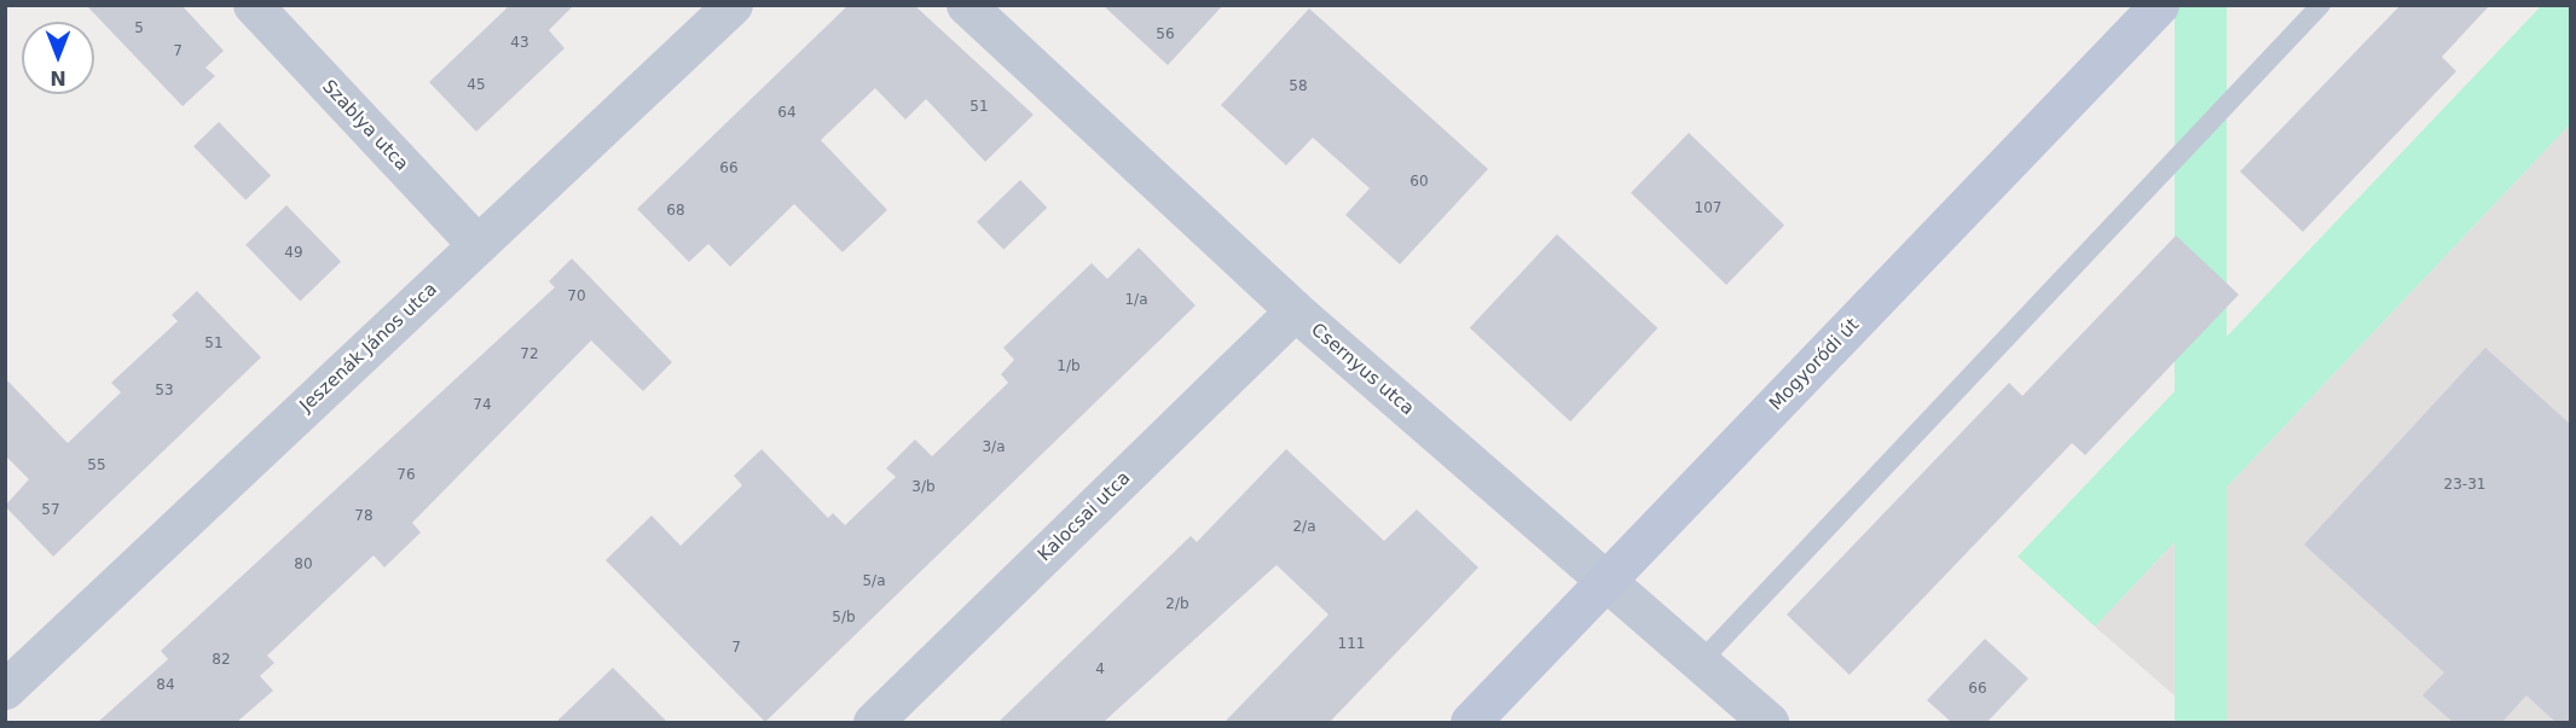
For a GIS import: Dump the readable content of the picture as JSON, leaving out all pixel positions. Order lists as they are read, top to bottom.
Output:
{
  "streets": {
    "street": [
      "Szablya utca",
      "Jeszenák János utca",
      "Mogyoródi út",
      "Csernyus utca",
      "Kalocsai utca"
    ]
  },
  "crossings": [
    ["Szablya utca", "Jeszenák János utca"],
    ["Mogyoródi út", "Csernyus utca"],
    ["Csernyus utca", "Kalocsai utca"]
  ],
  "house_numbers": [
    "5",
    "56",
    "43",
    "7",
    "45",
    "58",
    "51",
    "64",
    "66",
    "60",
    "107",
    "68",
    "49",
    "70",
    "1/a",
    "51",
    "72",
    "1/b",
    "53",
    "74",
    "3/a",
    "55",
    "76",
    "23-31",
    "3/b",
    "57",
    "78",
    "2/a",
    "80",
    "5/a",
    "2/b",
    "5/b",
    "111",
    "7",
    "82",
    "4",
    "84",
    "66"
  ],
  "north": "bottom"
}
